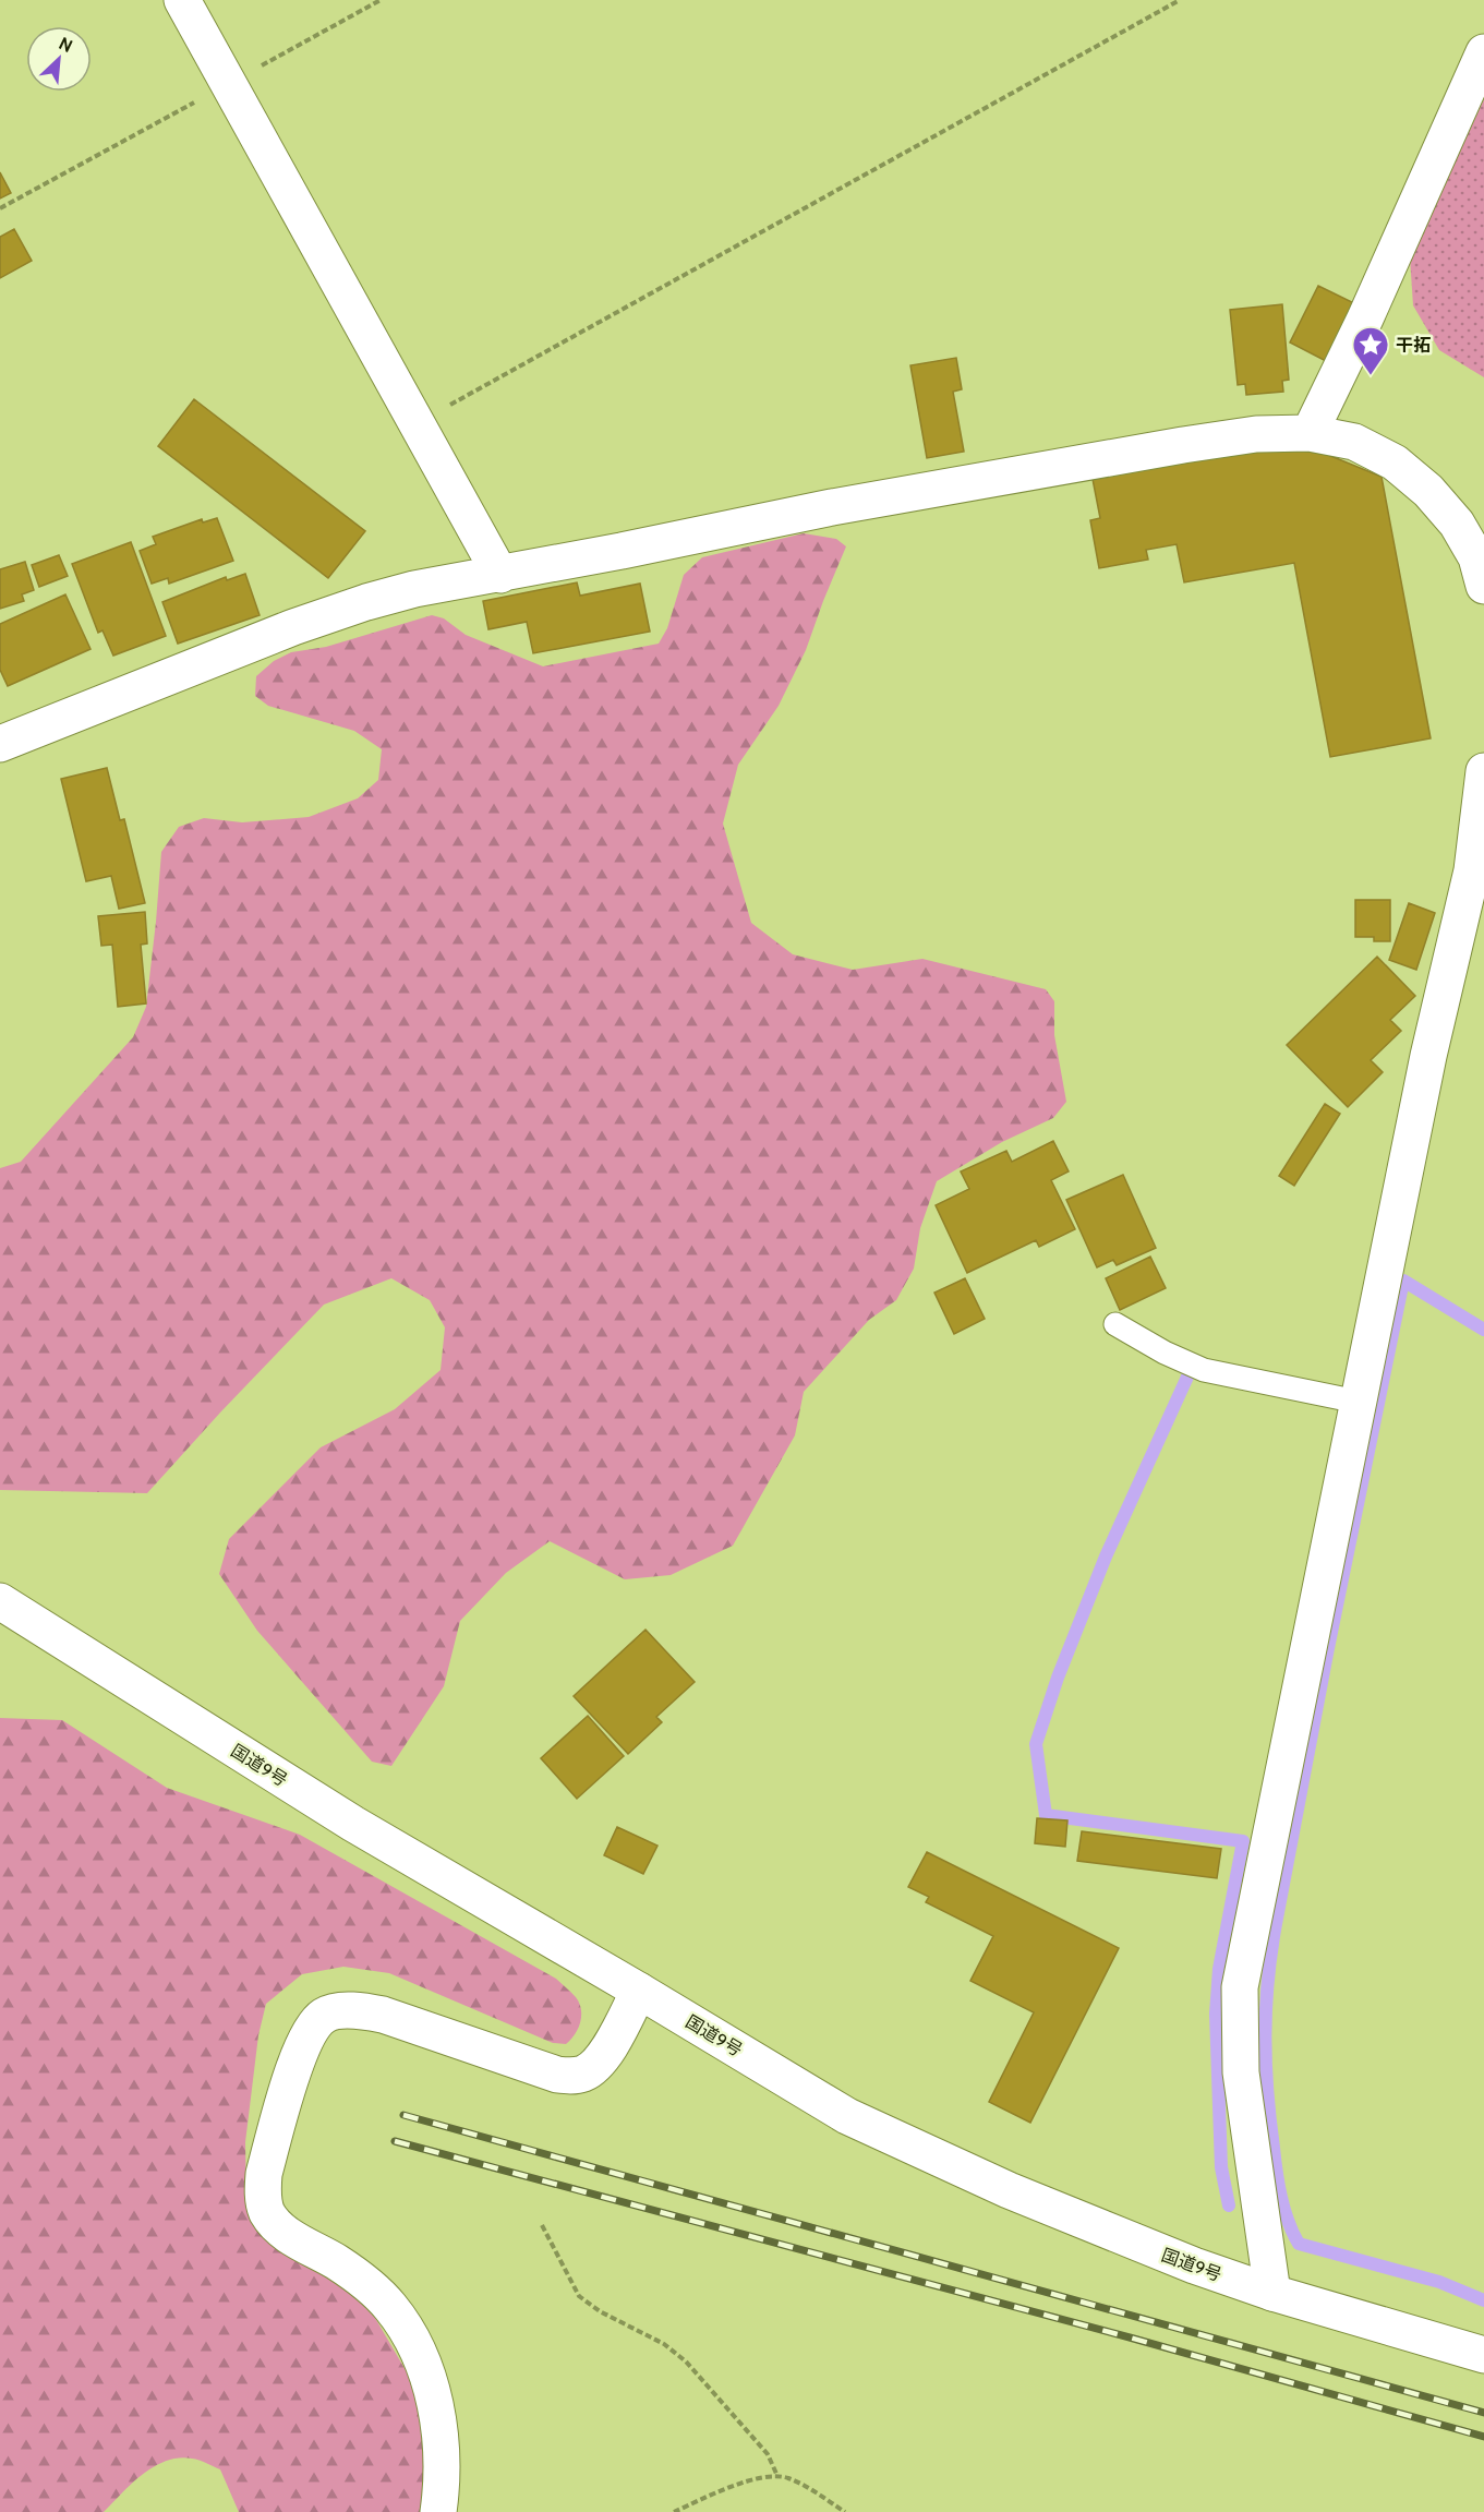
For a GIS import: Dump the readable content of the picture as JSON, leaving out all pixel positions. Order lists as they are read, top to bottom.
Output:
{
  "streets": {
    "main road": ["国道9号"]
  },
  "places": {
    "place": ["干拓"]
  },
  "north": "top right"
}
